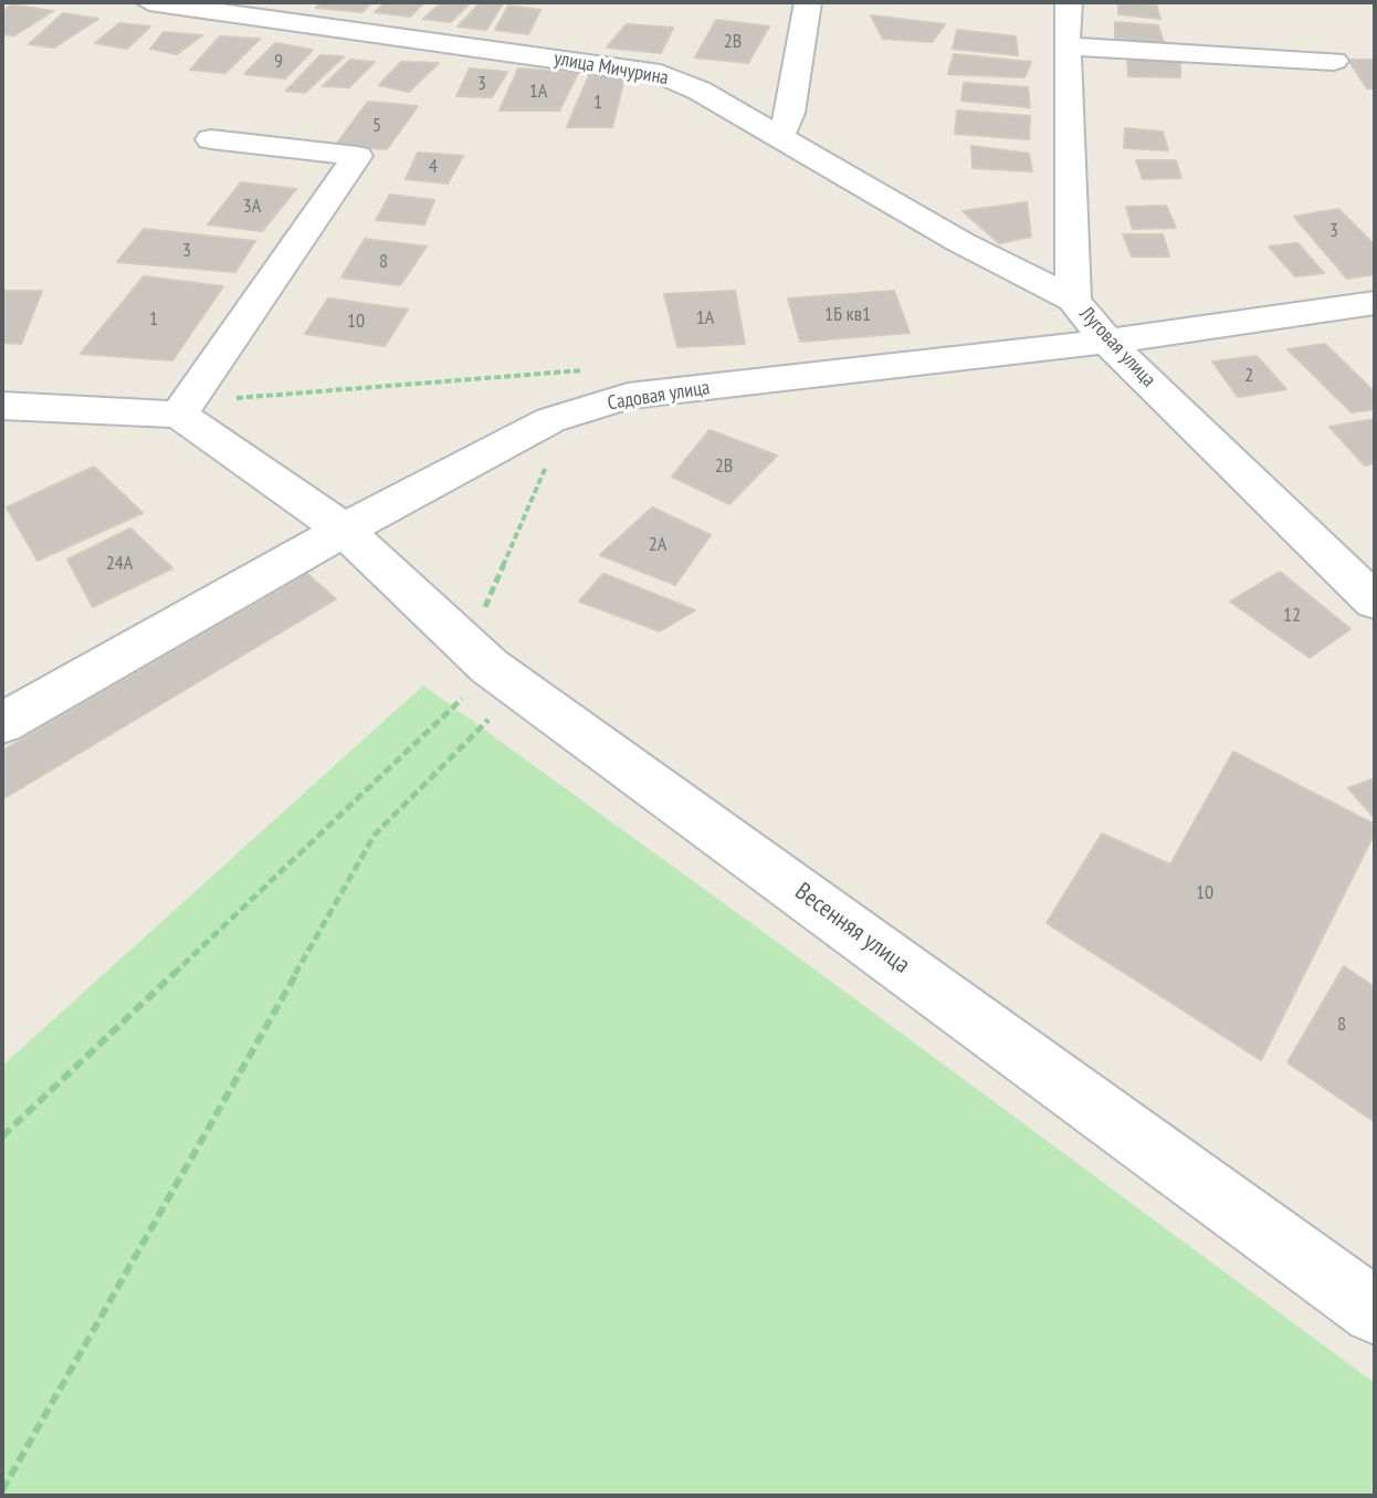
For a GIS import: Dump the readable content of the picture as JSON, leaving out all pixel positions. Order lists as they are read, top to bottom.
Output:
{
  "streets": {
    "street": [
      "улица Мичурина",
      "Луговая улица",
      "Садовая улица",
      "Весенняя улица"
    ]
  },
  "crossings": [
    ["улица Мичурина", "Луговая улица"],
    ["Луговая улица", "Садовая улица"],
    ["Садовая улица", "Весенняя улица"]
  ],
  "house_numbers": [
    "2В",
    "9",
    "3",
    "1А",
    "1",
    "5",
    "4",
    "3А",
    "3",
    "3",
    "8",
    "1Б кв1",
    "1А",
    "1",
    "10",
    "2",
    "2В",
    "2А",
    "24А",
    "12",
    "10",
    "8"
  ]
}
